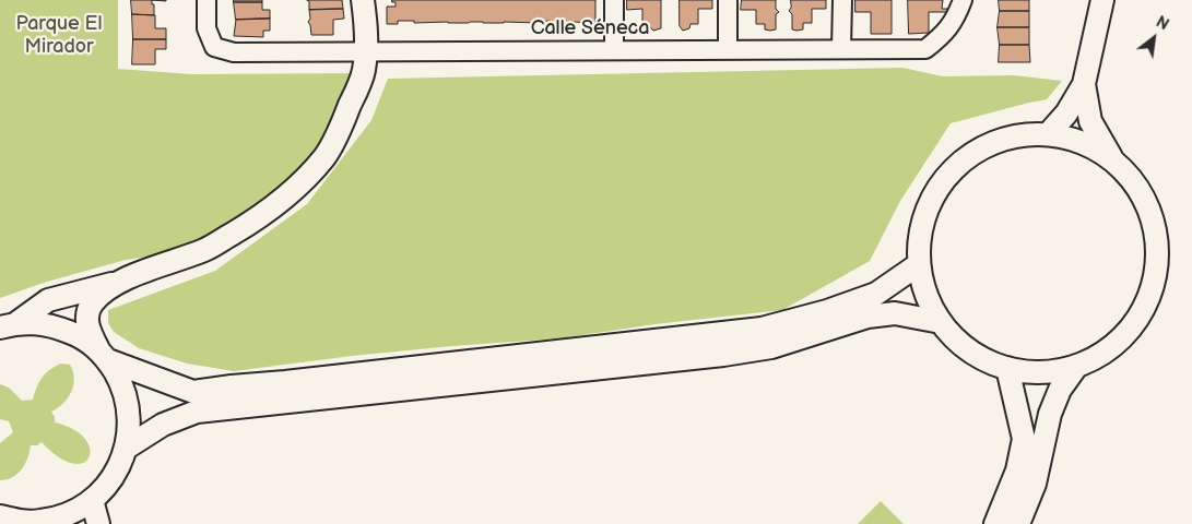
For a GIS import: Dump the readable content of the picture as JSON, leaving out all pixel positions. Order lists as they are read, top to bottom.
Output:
{
  "streets": {
    "street": ["Calle Séneca"]
  },
  "parks": ["Parque El Mirador"],
  "north": "top right"
}
